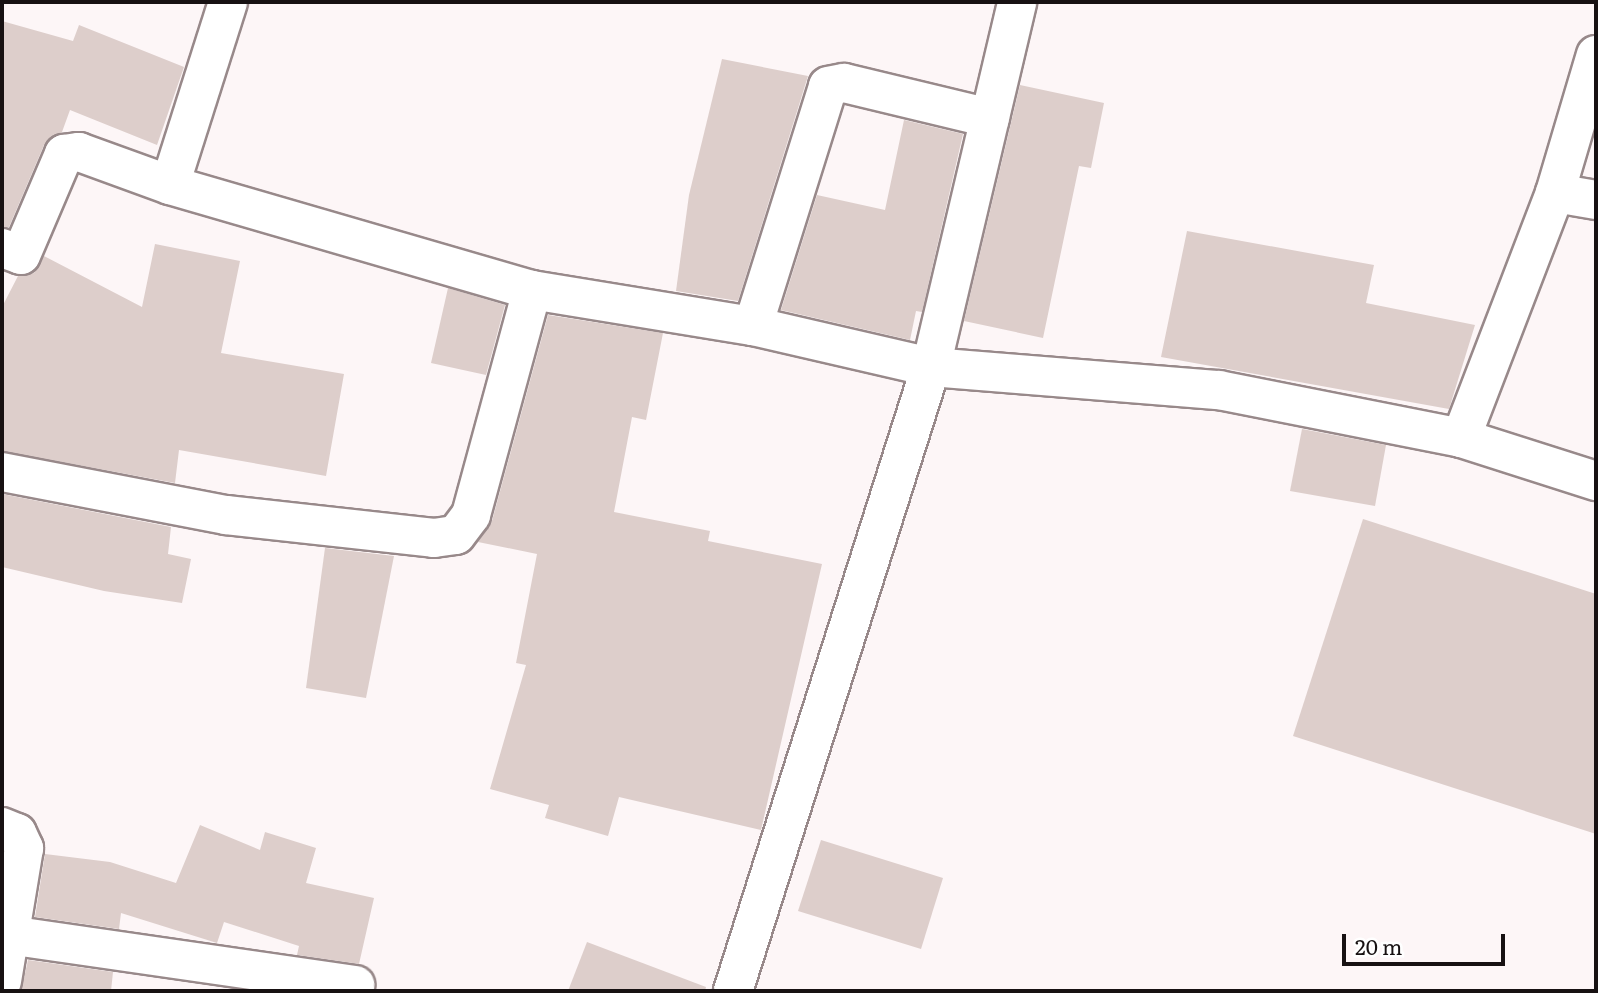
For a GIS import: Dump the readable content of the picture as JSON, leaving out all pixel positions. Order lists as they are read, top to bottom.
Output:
{
  "scale_bar": "20 m"
}
